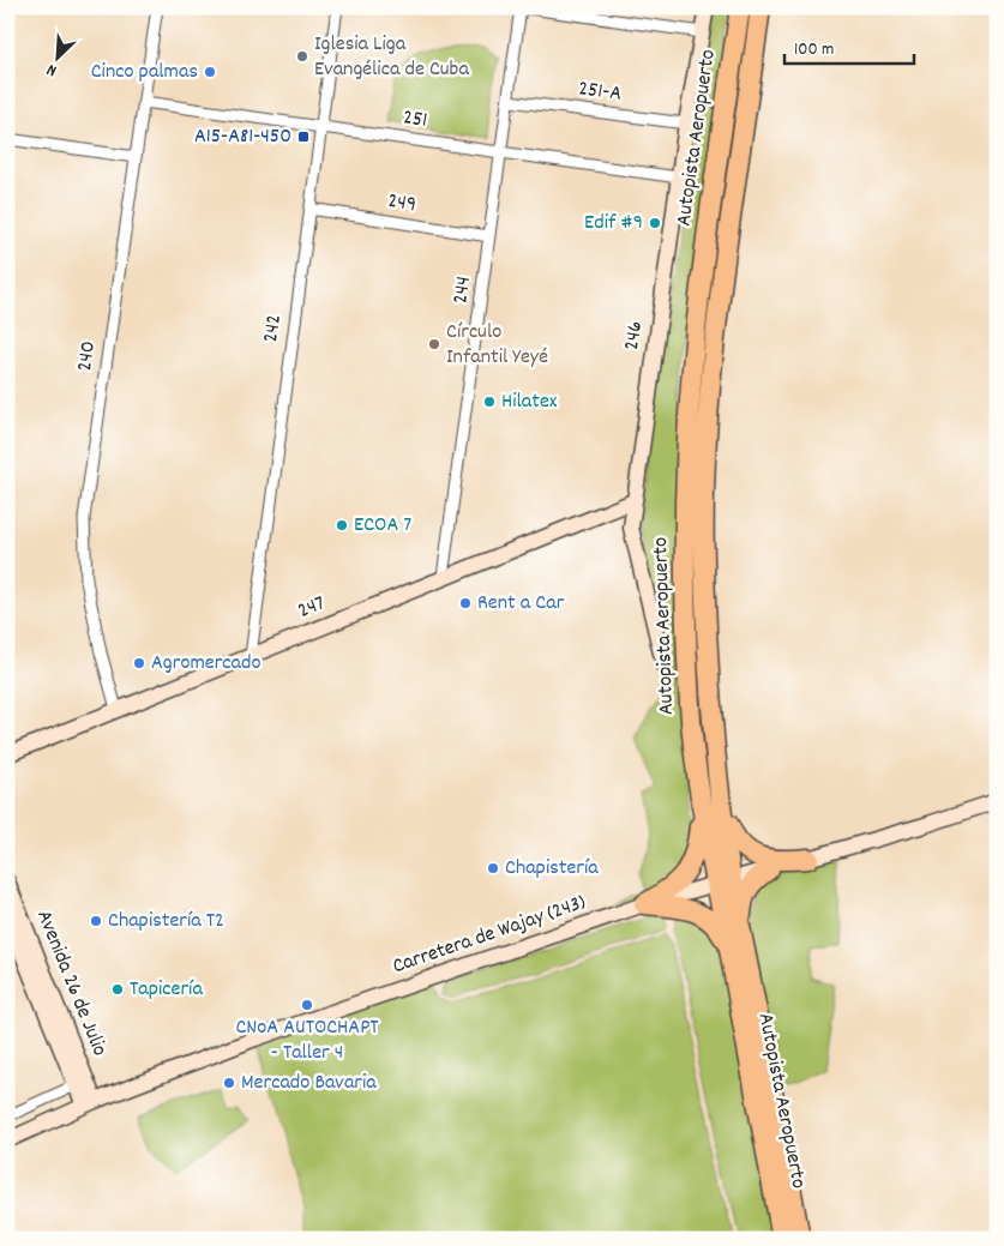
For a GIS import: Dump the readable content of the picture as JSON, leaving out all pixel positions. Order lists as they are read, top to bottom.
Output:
{
  "streets": {
    "highway": ["Autopista Aeropuerto"],
    "street": [
      "251-A",
      "251",
      "249",
      "244",
      "242",
      "246",
      "240",
      "247",
      "Carretera de Wajay (243)",
      "Avenida 26 de Julio"
    ]
  },
  "crossings": [
    ["251-A", "244"],
    ["251-A", "246"],
    ["251", "244"],
    ["251", "242"],
    ["251", "246"],
    ["251", "240"],
    ["Autopista Aeropuerto", "Carretera de Wajay (243)"],
    ["249", "244"],
    ["249", "242"],
    ["244", "247"],
    ["242", "247"],
    ["246", "247"],
    ["240", "247"],
    ["Carretera de Wajay (243)", "Avenida 26 de Julio"]
  ],
  "places": {
    "other": [
      "Iglesia Liga Evangélica de Cuba",
      "Cinco palmas",
      "Edif #9",
      "Círculo Infantil Yeyé",
      "Hilatex",
      "ECOA 7",
      "Rent a Car",
      "Agromercado",
      "Chapistería",
      "Chapistería T2",
      "Tapicería",
      "CNoA AUTOCHAPT - Taller 4",
      "Mercado Bavaria"
    ],
    "transit": ["A15-A81-450"]
  },
  "scale_bar": "100 m",
  "north": "bottom left"
}
